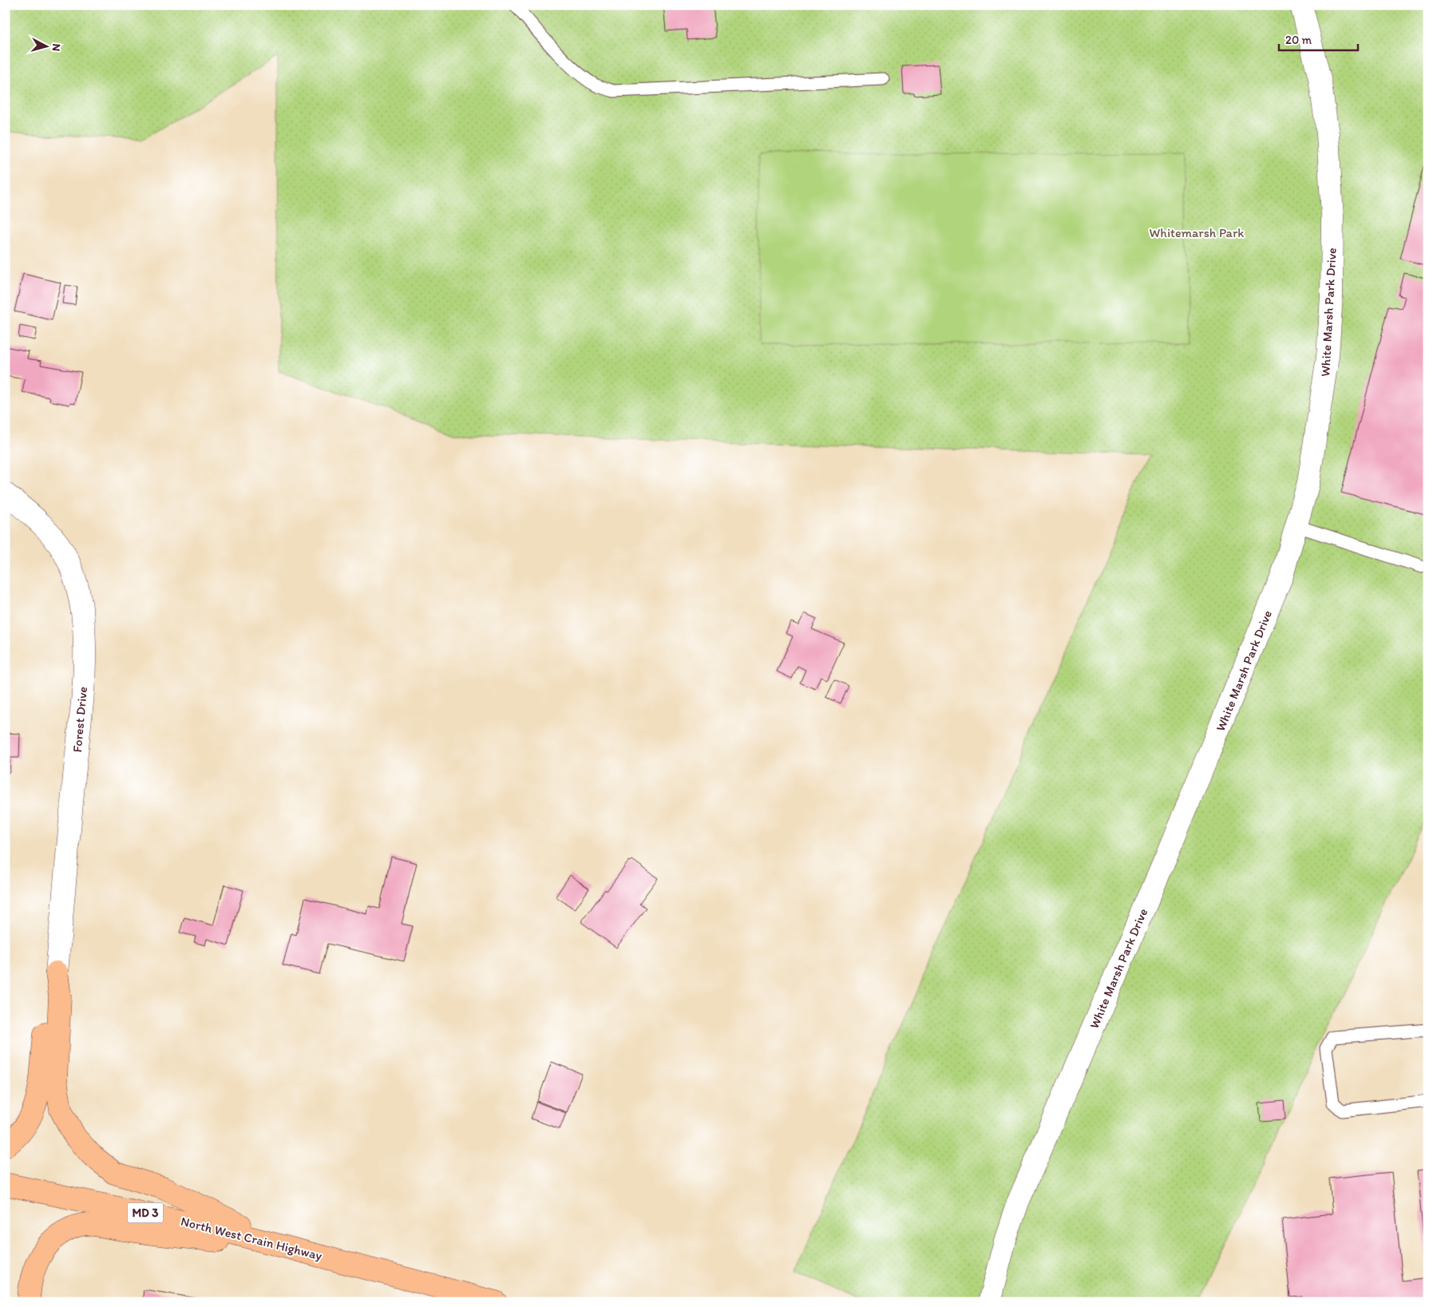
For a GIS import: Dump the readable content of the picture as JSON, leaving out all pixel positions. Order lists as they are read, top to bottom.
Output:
{
  "streets": {
    "highway": ["MD 3", "North West Crain Highway"],
    "street": ["White Marsh Park Drive", "Forest Drive"]
  },
  "parks": ["Whitemarsh Park"],
  "scale_bar": "20 m",
  "north": "right"
}
